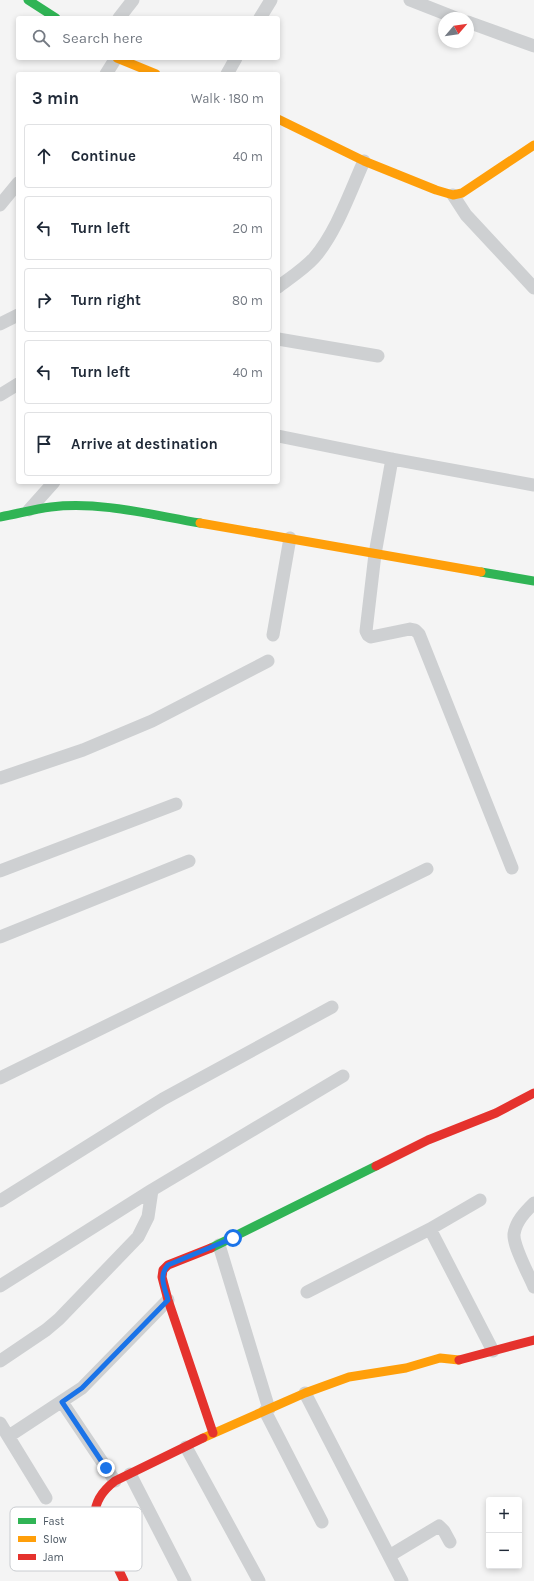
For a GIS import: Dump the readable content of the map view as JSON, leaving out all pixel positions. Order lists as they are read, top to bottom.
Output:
{
  "legend": ["Fast", "Slow", "Jam"],
  "north": "top right",
  "page": {
    "search": "Search here",
    "heading": ["3 min", "Walk · 180 m"],
    "list": [
      ["Continue", "40 m"],
      ["Turn left", "20 m"],
      ["Turn right", "80 m"],
      ["Turn left", "40 m"],
      "Arrive at destination"
    ],
    "map_buttons": ["+", "−"]
  }
}
